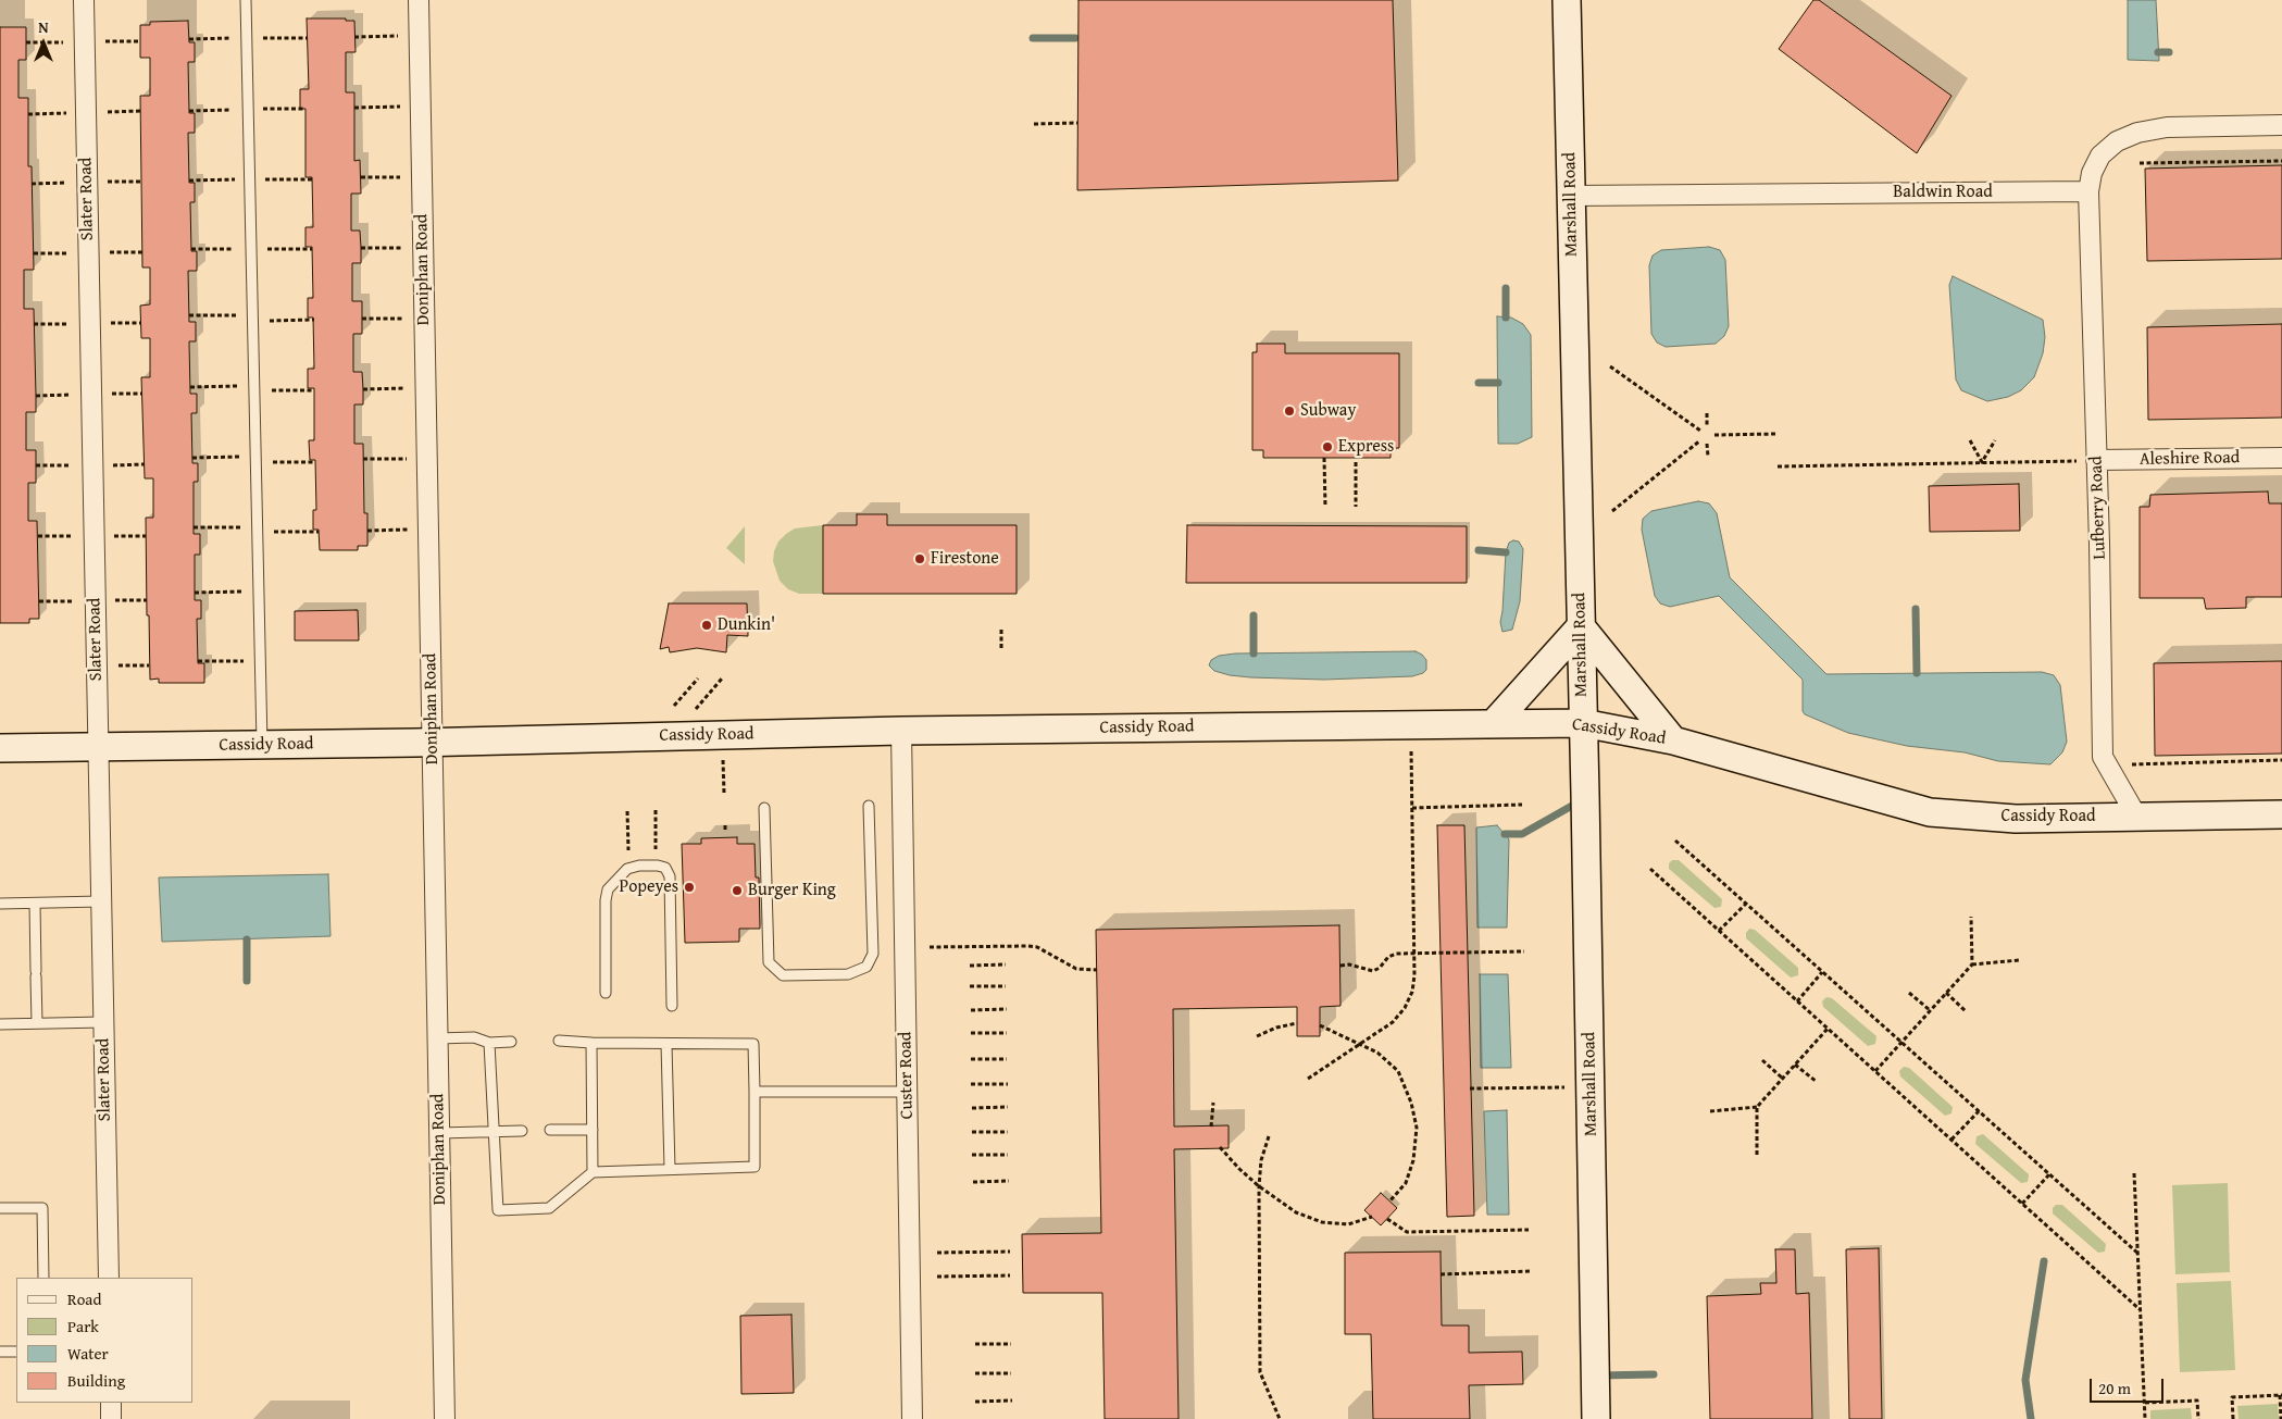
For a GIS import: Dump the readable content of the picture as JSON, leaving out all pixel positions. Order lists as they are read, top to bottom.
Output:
{
  "streets": {
    "street": [
      "Baldwin Road",
      "Slater Road",
      "Marshall Road",
      "Doniphan Road",
      "Aleshire Road",
      "Lufberry Road",
      "Cassidy Road",
      "Custer Road"
    ]
  },
  "crossings": [
    ["Baldwin Road", "Marshall Road"],
    ["Baldwin Road", "Lufberry Road"],
    ["Slater Road", "Cassidy Road"],
    ["Marshall Road", "Cassidy Road"],
    ["Doniphan Road", "Cassidy Road"],
    ["Aleshire Road", "Lufberry Road"],
    ["Lufberry Road", "Cassidy Road"],
    ["Cassidy Road", "Custer Road"]
  ],
  "places": [
    "Subway",
    "Express",
    "Firestone",
    "Dunkin'",
    "Popeyes",
    "Burger King"
  ],
  "legend": [
    "Road",
    "Park",
    "Water",
    "Building"
  ],
  "scale_bar": "20 m",
  "north": "top"
}
